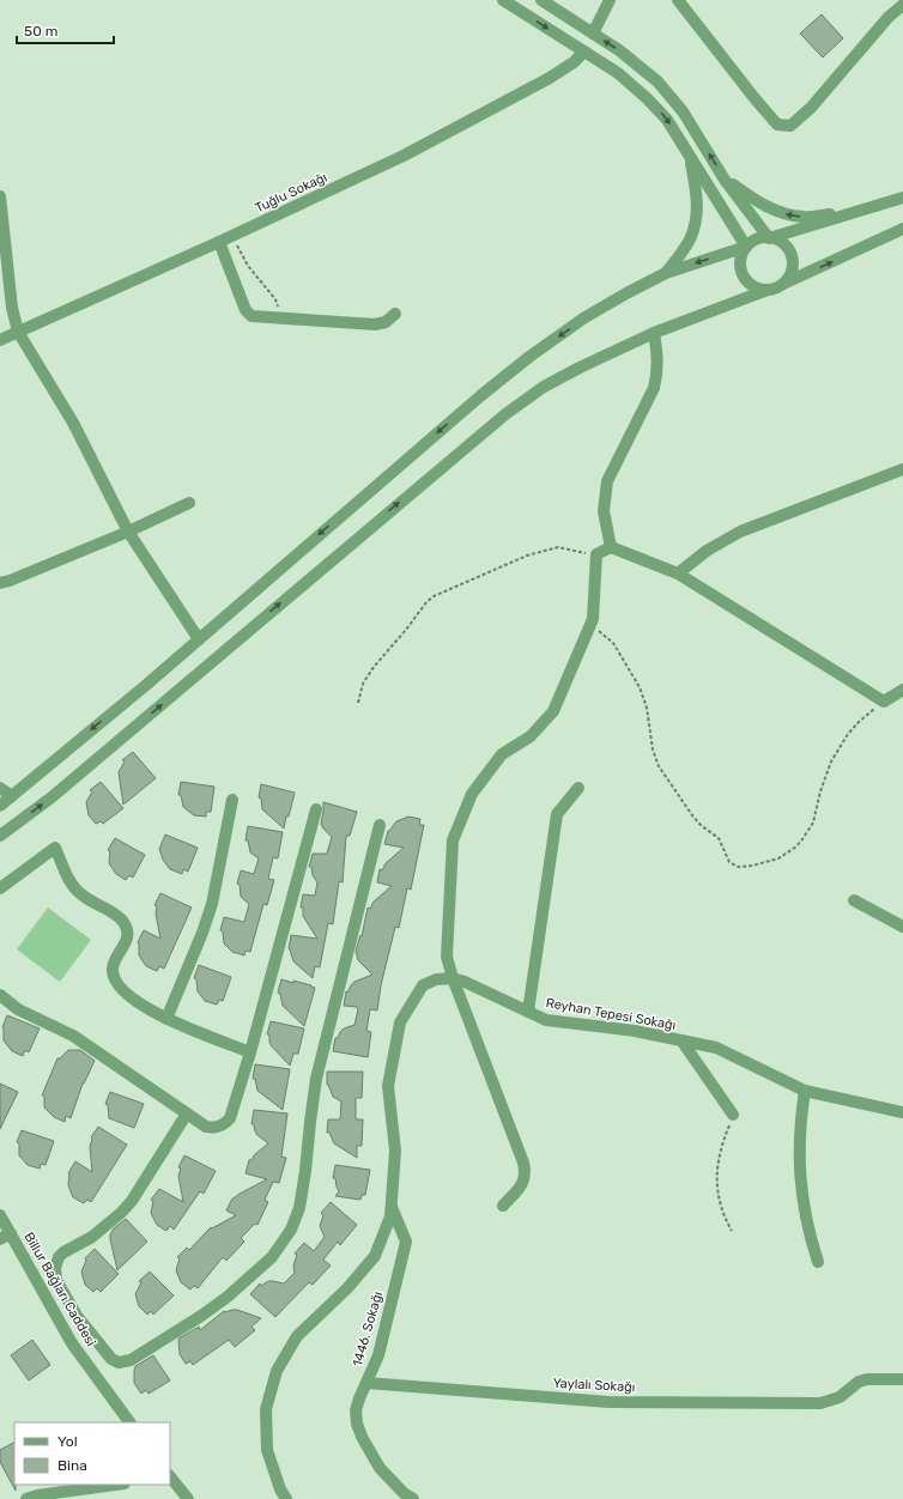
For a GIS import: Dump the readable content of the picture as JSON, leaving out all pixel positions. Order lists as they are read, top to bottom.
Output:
{
  "streets": {
    "street": [
      "Tuğlu Sokağı",
      "Reyhan Tepesi Sokağı",
      "Billur Bağları Caddesi",
      "1446. Sokağı",
      "Yaylalı Sokağı"
    ]
  },
  "crossings": [
    ["1446. Sokağı", "Yaylalı Sokağı"]
  ],
  "legend": ["Yol", "Bina"],
  "scale_bar": "50 m"
}
